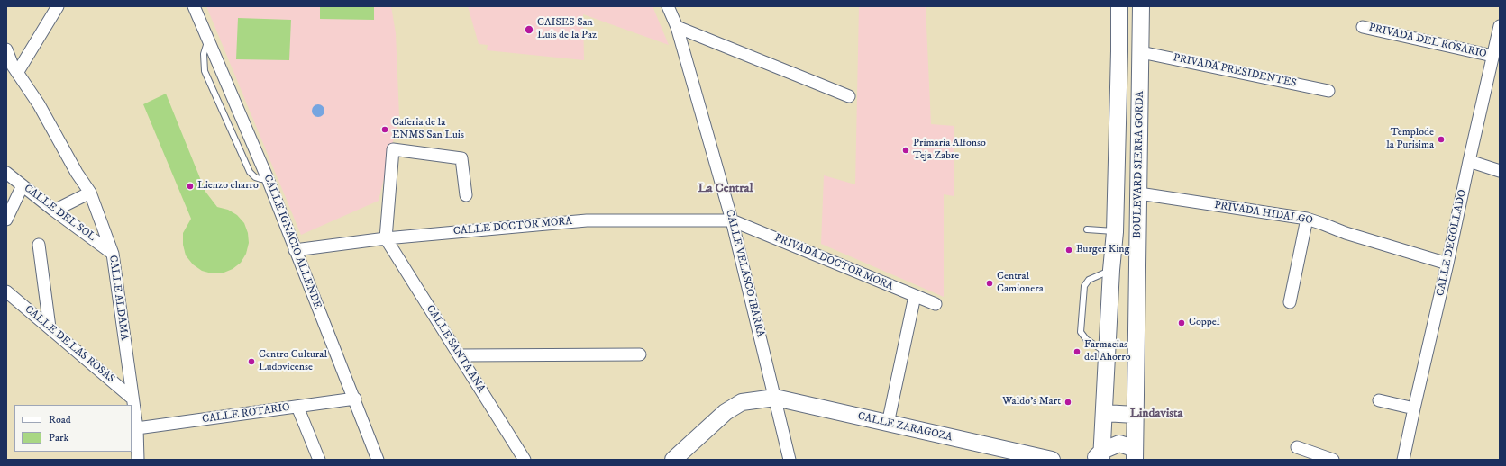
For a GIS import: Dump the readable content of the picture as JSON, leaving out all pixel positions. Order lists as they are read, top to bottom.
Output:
{
  "streets": {
    "main road": ["BOULEVARD SIERRA GORDA", "CALLE ZARAGOZA"],
    "street": [
      "PRIVADA DEL ROSARIO",
      "PRIVADA PRESIDENTES",
      "CALLE DEL SOL",
      "PRIVADA HIDALGO",
      "CALLE DOCTOR MORA",
      "CALLE IGNACIO ALLENDE",
      "CALLE DEGOLLADO",
      "PRIVADA DOCTOR MORA",
      "CALLE VELASCO IBARRA",
      "CALLE ALDAMA",
      "CALLE DE LAS ROSAS",
      "CALLE SANTA ANA",
      "CALLE ROTARIO"
    ]
  },
  "crossings": [
    ["PRIVADA DEL ROSARIO", "CALLE DEGOLLADO"],
    ["PRIVADA PRESIDENTES", "BOULEVARD SIERRA GORDA"],
    ["BOULEVARD SIERRA GORDA", "PRIVADA HIDALGO"],
    ["CALLE DEL SOL", "CALLE ALDAMA"],
    ["PRIVADA HIDALGO", "CALLE DEGOLLADO"],
    ["CALLE DOCTOR MORA", "CALLE IGNACIO ALLENDE"],
    ["CALLE DOCTOR MORA", "PRIVADA DOCTOR MORA"],
    ["CALLE DOCTOR MORA", "CALLE VELASCO IBARRA"],
    ["CALLE DOCTOR MORA", "CALLE SANTA ANA"],
    ["CALLE IGNACIO ALLENDE", "CALLE ROTARIO"],
    ["PRIVADA DOCTOR MORA", "CALLE VELASCO IBARRA"],
    ["CALLE VELASCO IBARRA", "CALLE ZARAGOZA"],
    ["CALLE ALDAMA", "CALLE DE LAS ROSAS"],
    ["CALLE ALDAMA", "CALLE ROTARIO"]
  ],
  "districts": ["La Central", "Lindavista"],
  "places": [
    "CAISES San Luis de la Paz",
    "Caferia de la ENMS San Luis",
    "Templode la Purisima",
    "Primaria Alfonso Teja Zabre",
    "Lienzo charro",
    "Burger King",
    "Central Camionera",
    "Coppel",
    "Farmacias del Ahorro",
    "Centro Cultural Ludovicense",
    "Waldo's Mart"
  ],
  "legend": ["Road", "Park"]
}
